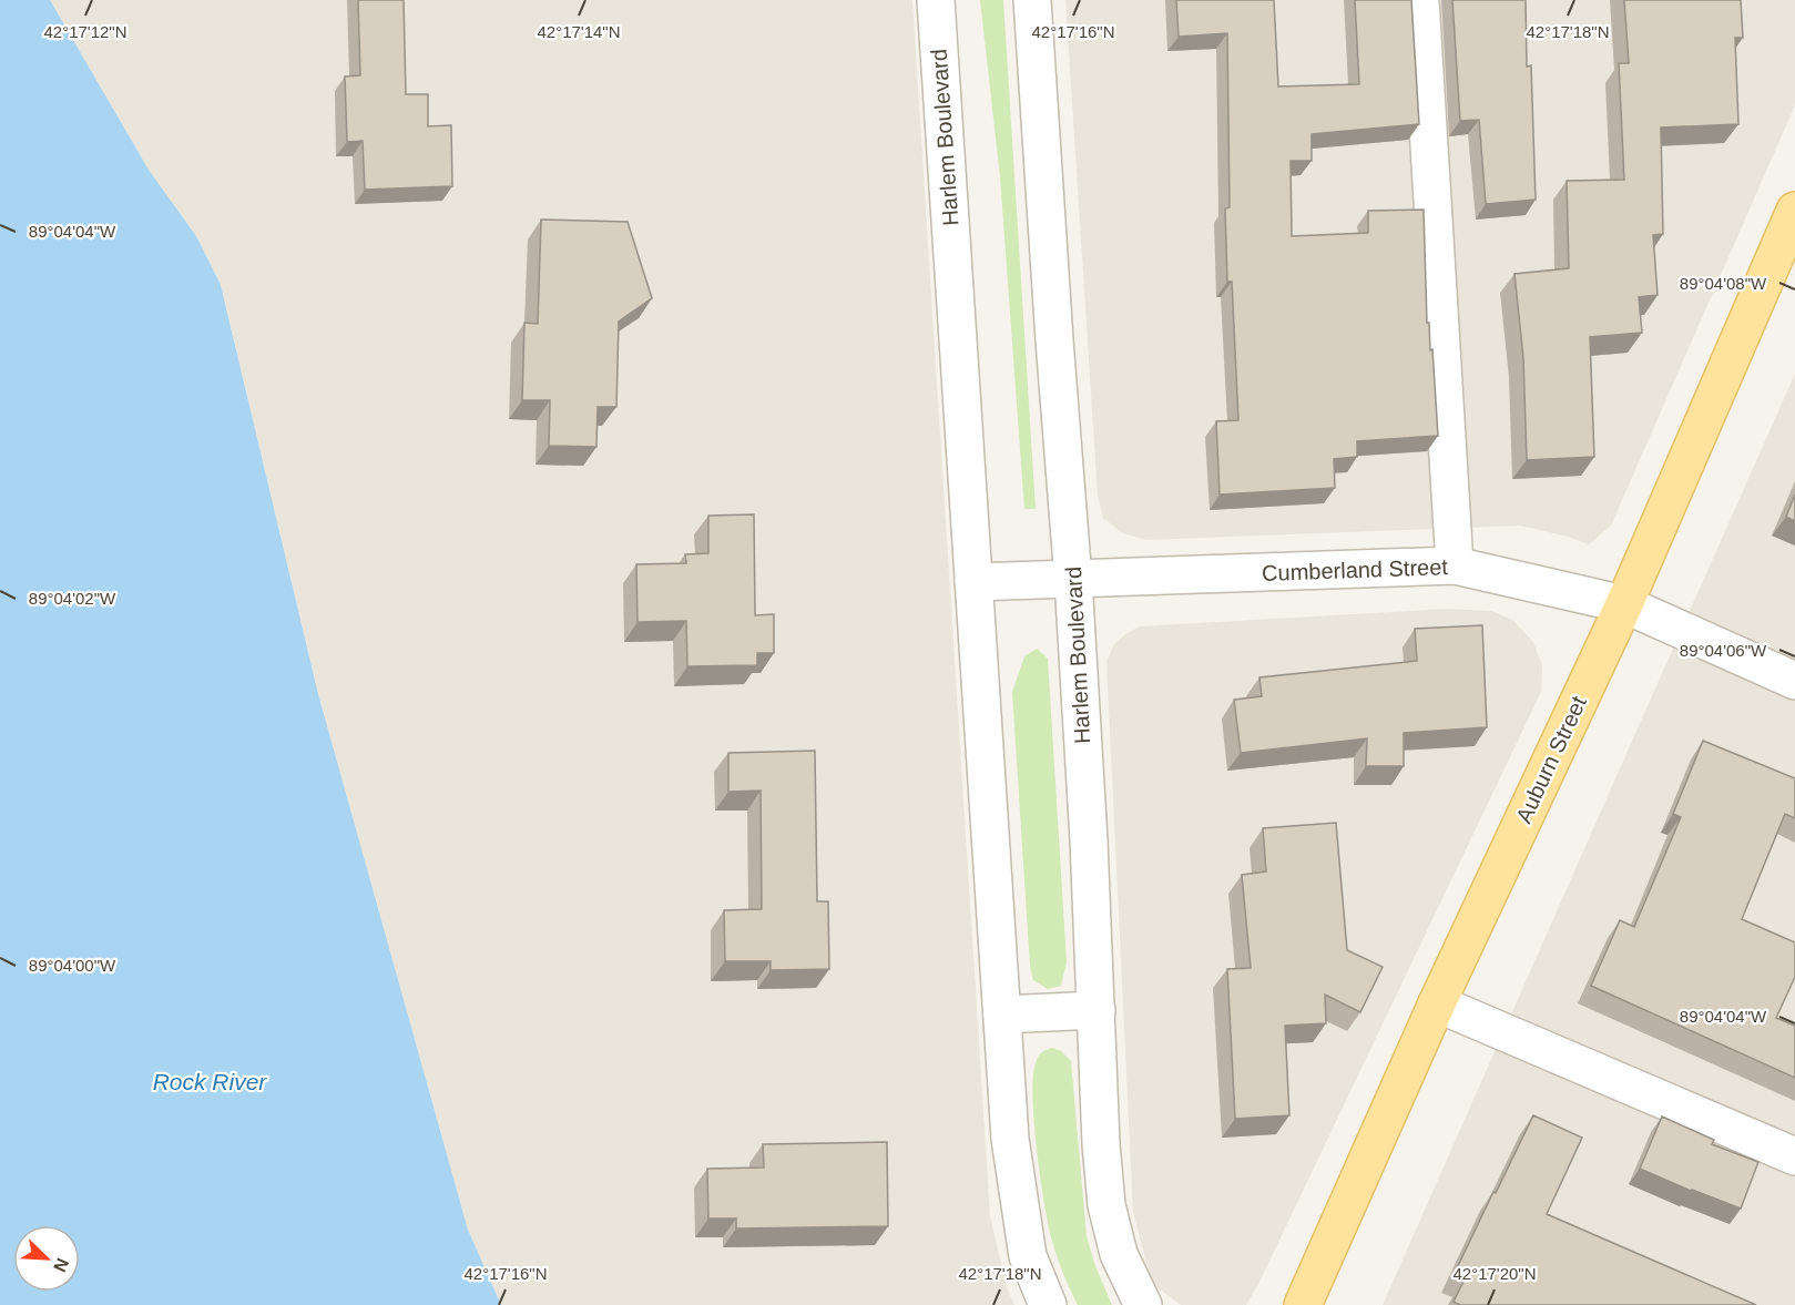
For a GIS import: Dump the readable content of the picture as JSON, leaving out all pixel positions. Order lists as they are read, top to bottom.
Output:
{
  "streets": {
    "main road": ["Auburn Street"],
    "street": ["Harlem Boulevard", "Cumberland Street"]
  },
  "crossings": [
    ["Harlem Boulevard", "Cumberland Street"],
    ["Cumberland Street", "Auburn Street"]
  ],
  "water": ["Rock River"],
  "north": "bottom right",
  "coordinates": [
    "42°17'12\"N",
    "42°17'14\"N",
    "42°17'16\"N",
    "42°17'18\"N",
    "89°04'04\"W",
    "89°04'08\"W",
    "89°04'02\"W",
    "89°04'06\"W",
    "89°04'00\"W",
    "42°17'20\"N"
  ]
}
